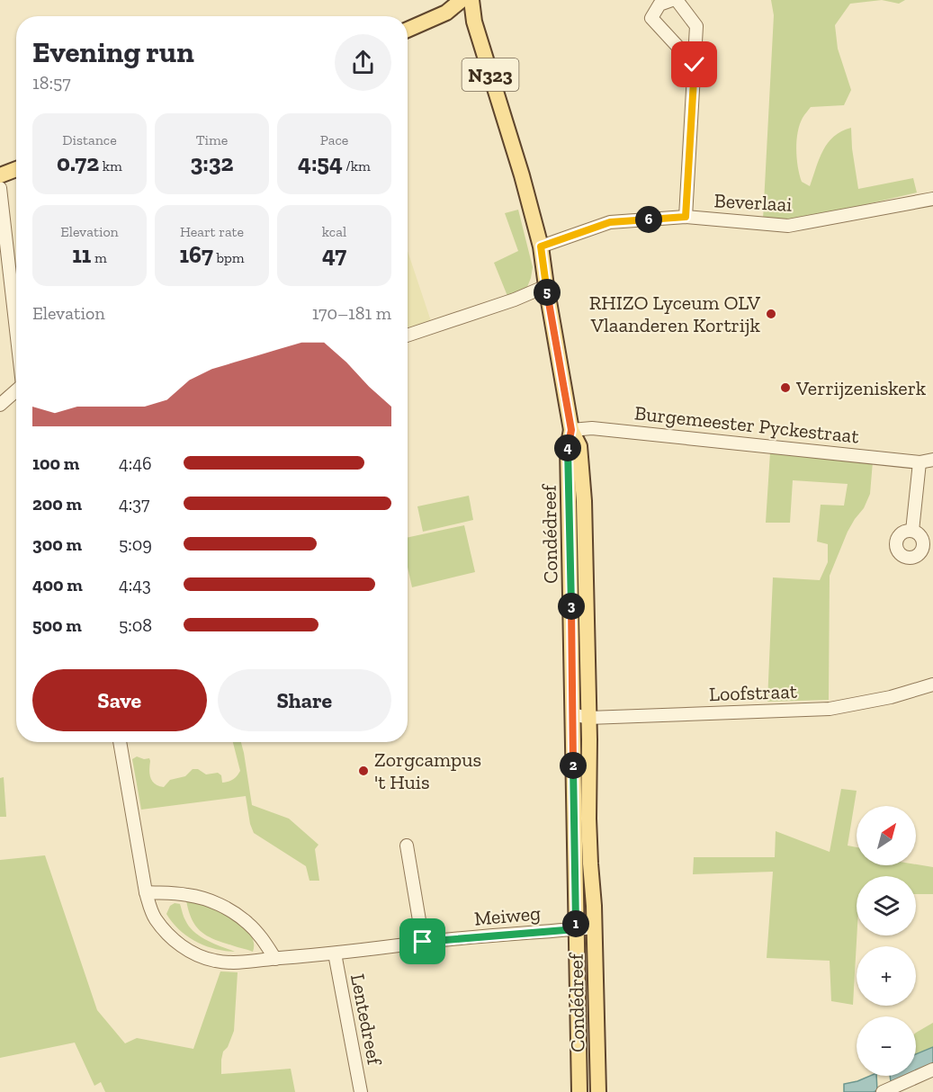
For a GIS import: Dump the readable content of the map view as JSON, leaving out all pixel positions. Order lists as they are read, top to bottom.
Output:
{
  "streets": {
    "main road": ["N323", "Condédreef"],
    "street": [
      "Beverlaai",
      "Burgemeester Pyckestraat",
      "Loofstraat",
      "Meiweg",
      "Lentedreef"
    ]
  },
  "crossings": [
    ["Beverlaai", "Condédreef"],
    ["Burgemeester Pyckestraat", "Condédreef"],
    ["Condédreef", "Loofstraat"],
    ["Condédreef", "Meiweg"],
    ["Meiweg", "Lentedreef"]
  ],
  "places": ["RHIZO Lyceum OLV Vlaanderen Kortrijk", "Verrijzeniskerk", "Zorgcampus 't Huis"],
  "north": "top right",
  "page": {
    "heading": ["Evening run", "18:57"],
    "stats": [
      ["Distance", "0.72 km"],
      ["Time", "3:32"],
      ["Pace", "4:54 /km"],
      ["Elevation", "11 m"],
      ["Heart rate", "167 bpm"],
      ["kcal", "47"]
    ],
    "pins": [
      "6",
      "5",
      "4",
      "3",
      "2",
      "1"
    ],
    "chart": ["Elevation", "170–181 m"],
    "list": [
      {
        "name": "100 m",
        "note": "4:46"
      },
      {
        "name": "200 m",
        "note": "4:37"
      },
      {
        "name": "300 m",
        "note": "5:09"
      },
      {
        "name": "400 m",
        "note": "4:43"
      },
      {
        "name": "500 m",
        "note": "5:08"
      }
    ],
    "buttons": ["Save", "Share"],
    "map_buttons": ["+", "−"]
  }
}
